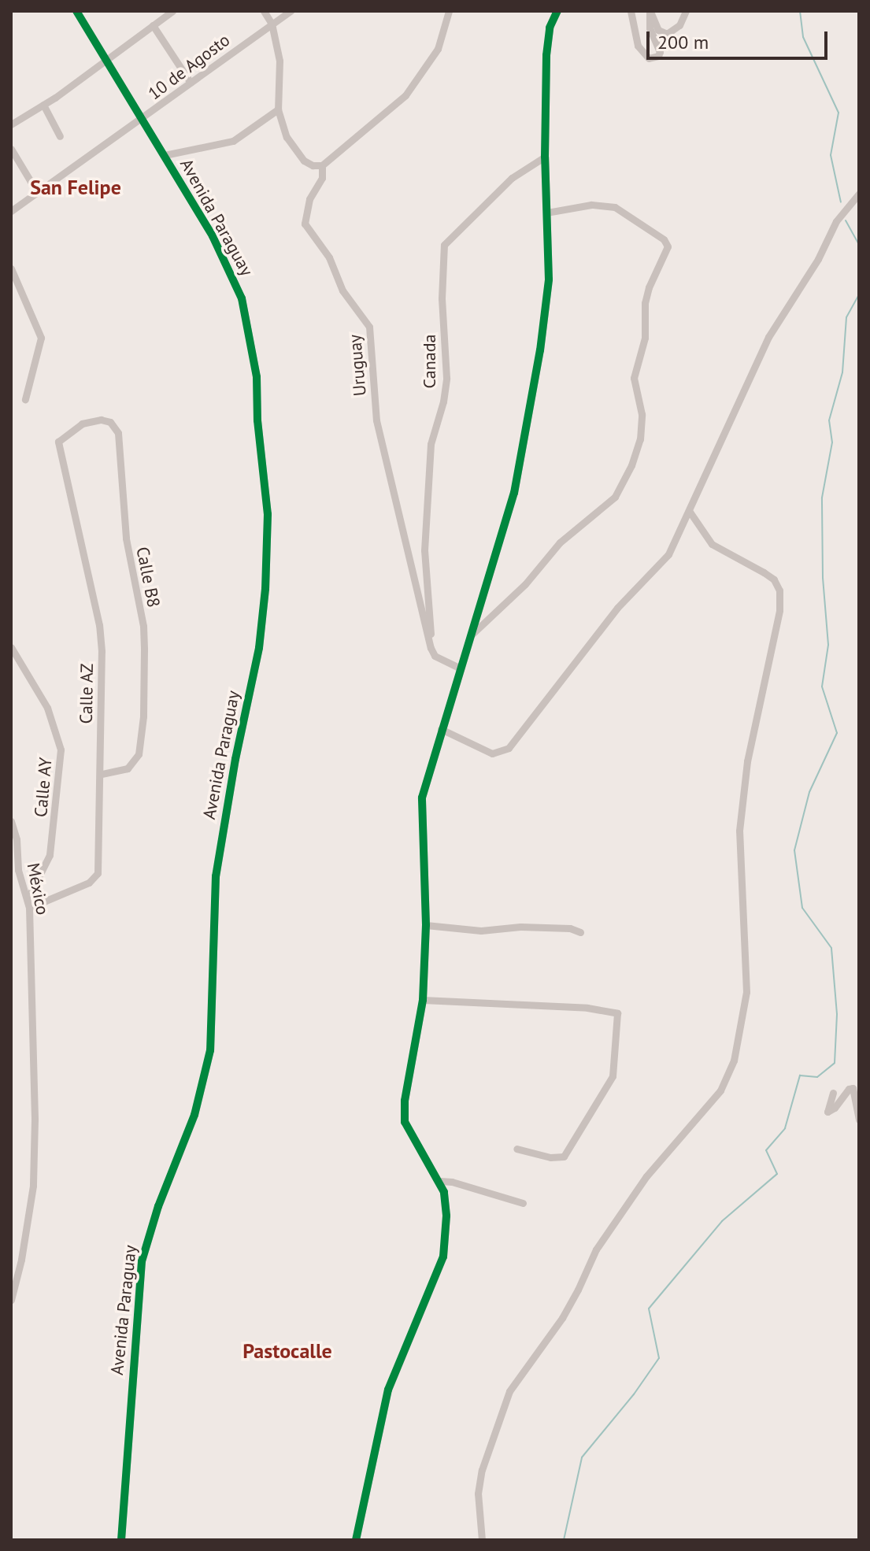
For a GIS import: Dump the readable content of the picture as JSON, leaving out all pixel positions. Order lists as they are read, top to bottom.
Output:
{
  "streets": {
    "street": [
      "10 de Agosto",
      "Avenida Paraguay",
      "Canada",
      "Uruguay",
      "Calle B8",
      "Calle AZ",
      "Calle AY",
      "México"
    ]
  },
  "crossings": [
    ["10 de Agosto", "Avenida Paraguay"],
    ["Canada", "Uruguay"],
    ["Calle B8", "Calle AZ"],
    ["Calle AZ", "México"],
    ["Calle AY", "México"]
  ],
  "districts": ["San Felipe", "Pastocalle"],
  "scale_bar": "200 m"
}
